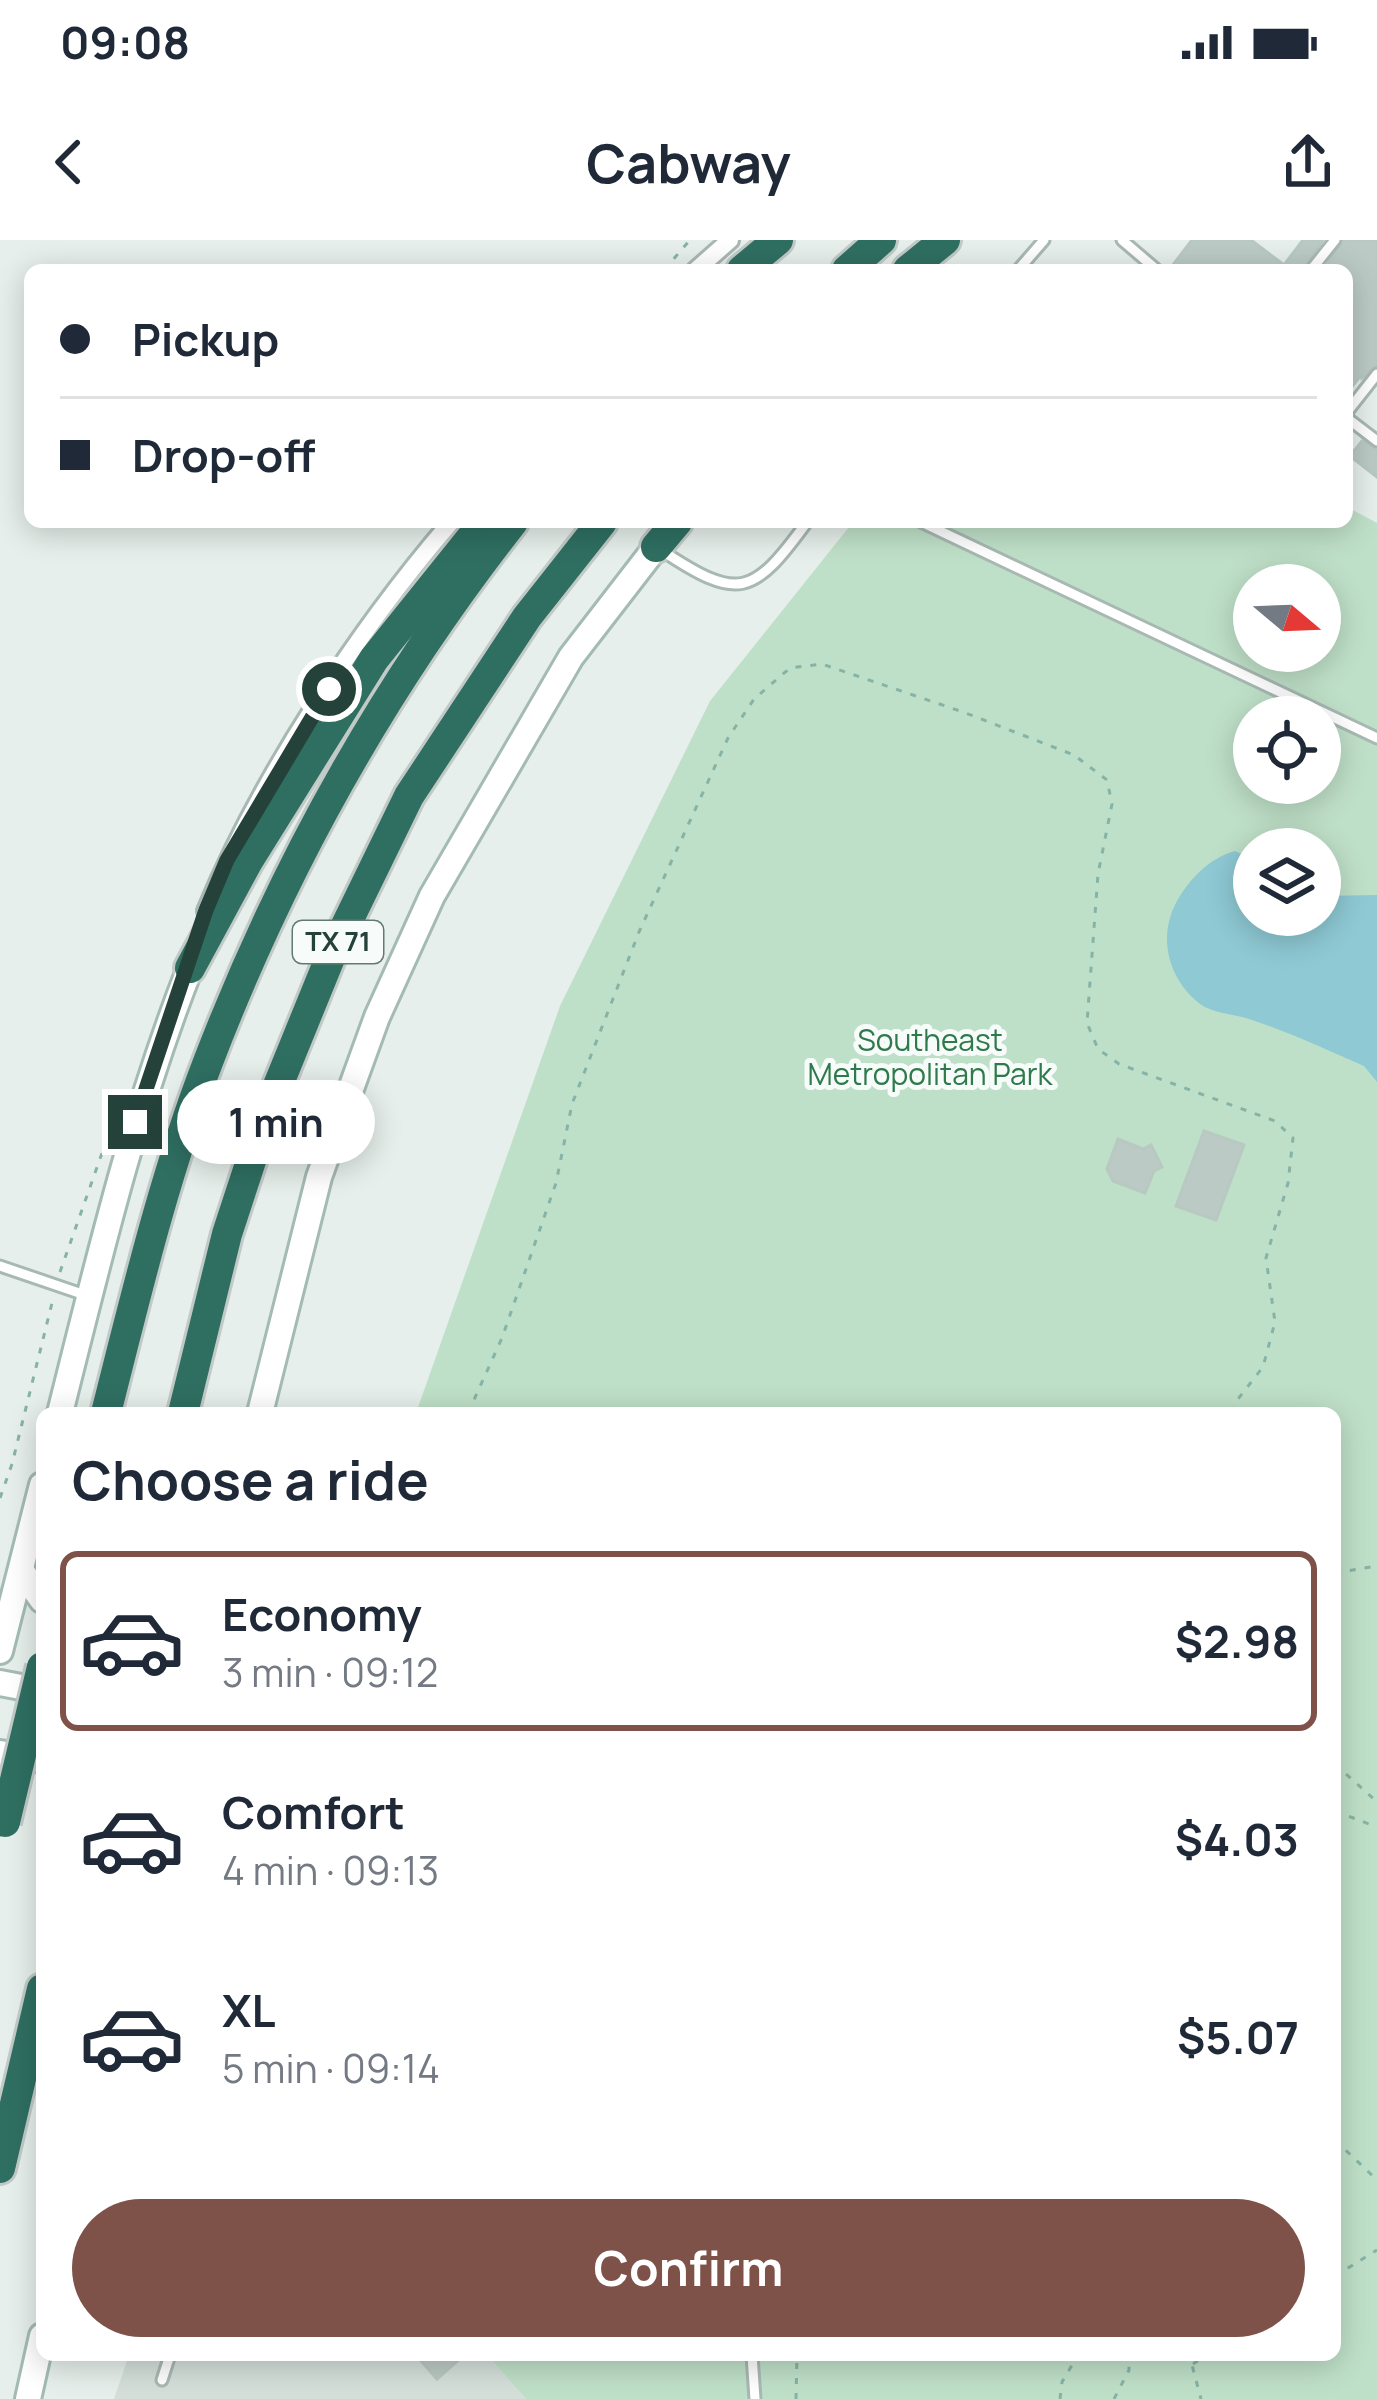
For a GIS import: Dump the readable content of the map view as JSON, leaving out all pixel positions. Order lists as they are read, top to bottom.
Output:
{
  "streets": {
    "highway": ["TX 71"]
  },
  "parks": ["Southeast Metropolitan Park"],
  "north": "right",
  "page": {
    "status": "09:08",
    "header": "Cabway",
    "banner": ["Pickup", "Drop-off"],
    "bubble": "1 min",
    "heading": "Choose a ride",
    "list": [
      {
        "name": "Economy",
        "note": "3 min · 09:12",
        "value": "$2.98"
      },
      {
        "name": "Comfort",
        "note": "4 min · 09:13",
        "value": "$4.03"
      },
      {
        "name": "XL",
        "note": "5 min · 09:14",
        "value": "$5.07"
      }
    ],
    "buttons": "Confirm"
  }
}
